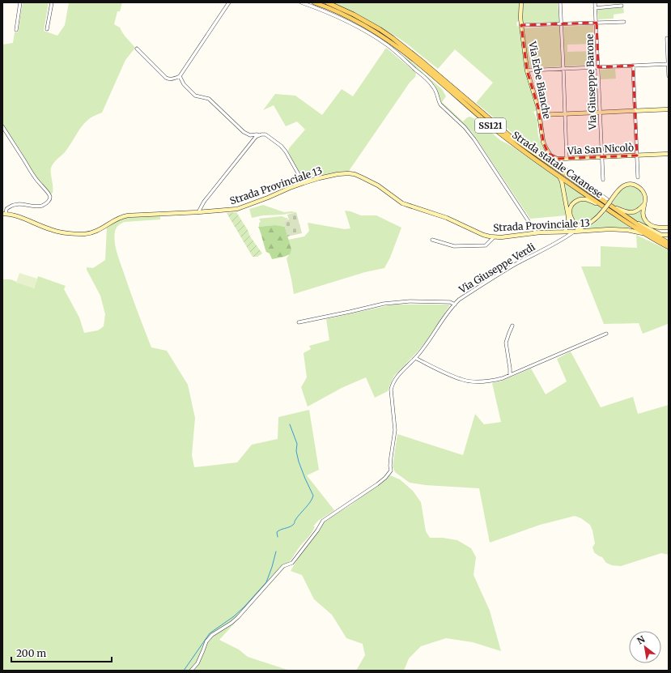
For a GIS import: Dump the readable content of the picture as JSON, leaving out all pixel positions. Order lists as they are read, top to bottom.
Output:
{
  "streets": {
    "main road": [
      "Via Erbe Bianche",
      "SS121",
      "Via San Nicolò",
      "Strada statale Catanese",
      "Strada Provinciale 13"
    ],
    "street": ["Via Giuseppe Barone", "Via Giuseppe Verdi"]
  },
  "crossings": [
    ["Via Erbe Bianche", "Via San Nicolò"],
    ["Via Giuseppe Barone", "Via San Nicolò"],
    ["Strada statale Catanese", "Strada Provinciale 13"],
    ["Strada Provinciale 13", "Via Giuseppe Verdi"]
  ],
  "scale_bar": "200 m",
  "north": "top left"
}
